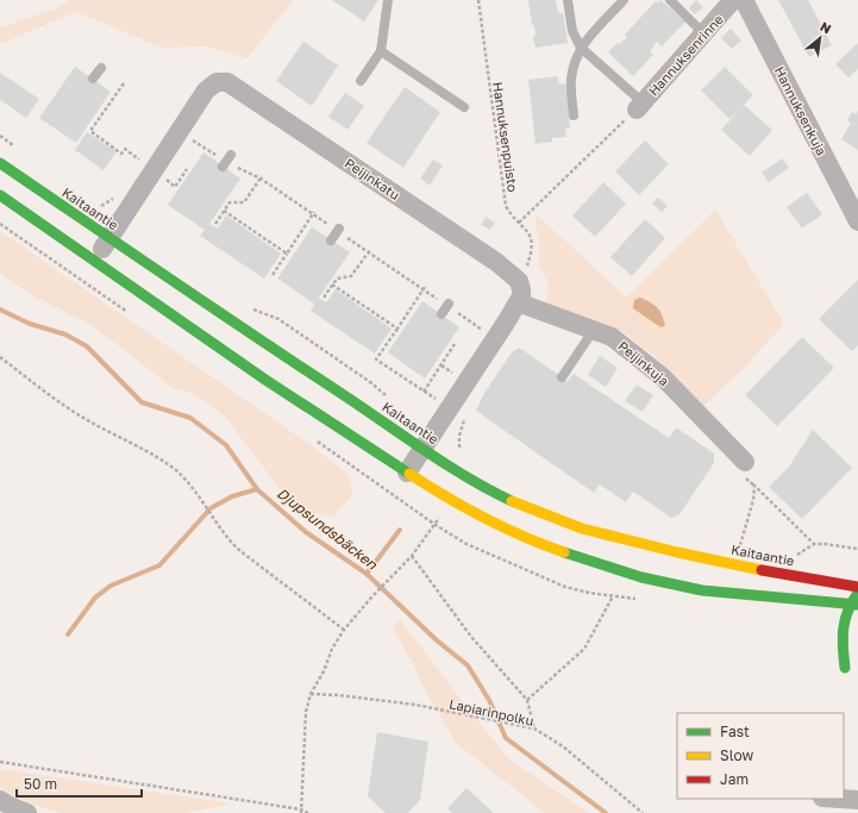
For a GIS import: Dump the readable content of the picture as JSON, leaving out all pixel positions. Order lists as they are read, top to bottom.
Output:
{
  "streets": {
    "main road": ["Kaitaantie"],
    "street": [
      "Hannuksenrinne",
      "Hannuksenkuja",
      "Peijinkatu",
      "Peijinkuja"
    ],
    "path": ["Hannuksenpuisto", "Lapiarinpolku"]
  },
  "crossings": [
    ["Peijinkatu", "Kaitaantie"],
    ["Peijinkatu", "Peijinkuja"]
  ],
  "water": ["Djupsundsbäcken"],
  "legend": ["Fast", "Slow", "Jam"],
  "scale_bar": "50 m",
  "north": "top right"
}
